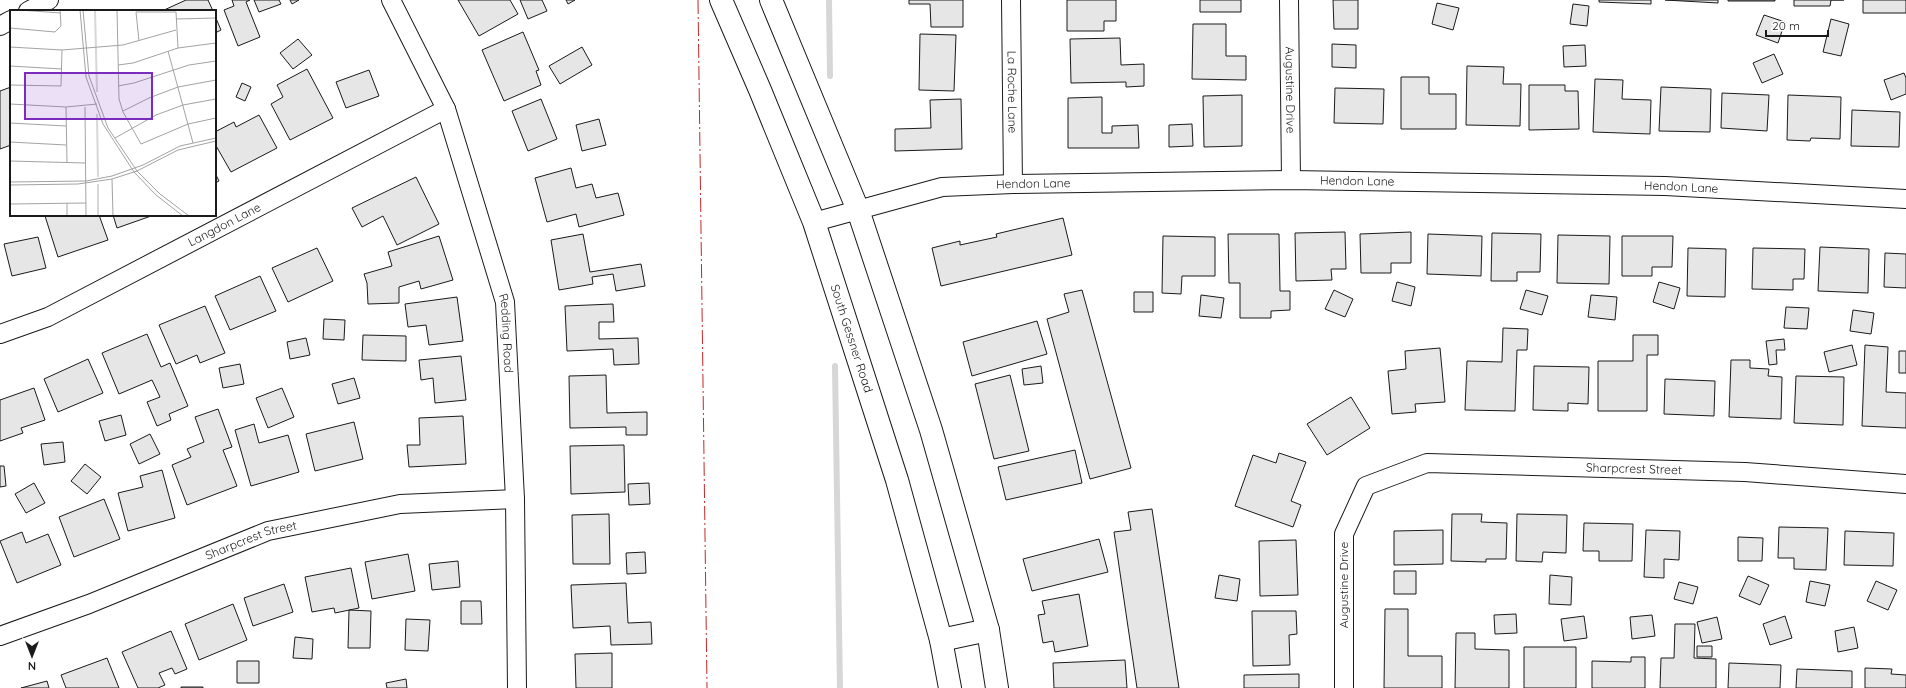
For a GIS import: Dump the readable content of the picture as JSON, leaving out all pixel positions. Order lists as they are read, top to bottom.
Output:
{
  "streets": {
    "main road": ["South Gessner Road"],
    "street": [
      "Augustine Drive",
      "La Roche Lane",
      "Hendon Lane",
      "Langdon Lane",
      "Redding Road",
      "Sharpcrest Street"
    ]
  },
  "crossings": [
    ["Augustine Drive", "Hendon Lane"],
    ["Augustine Drive", "Sharpcrest Street"],
    ["La Roche Lane", "Hendon Lane"],
    ["Hendon Lane", "South Gessner Road"],
    ["Langdon Lane", "Redding Road"],
    ["Redding Road", "Sharpcrest Street"]
  ],
  "scale_bar": "20 m",
  "north": "bottom"
}
